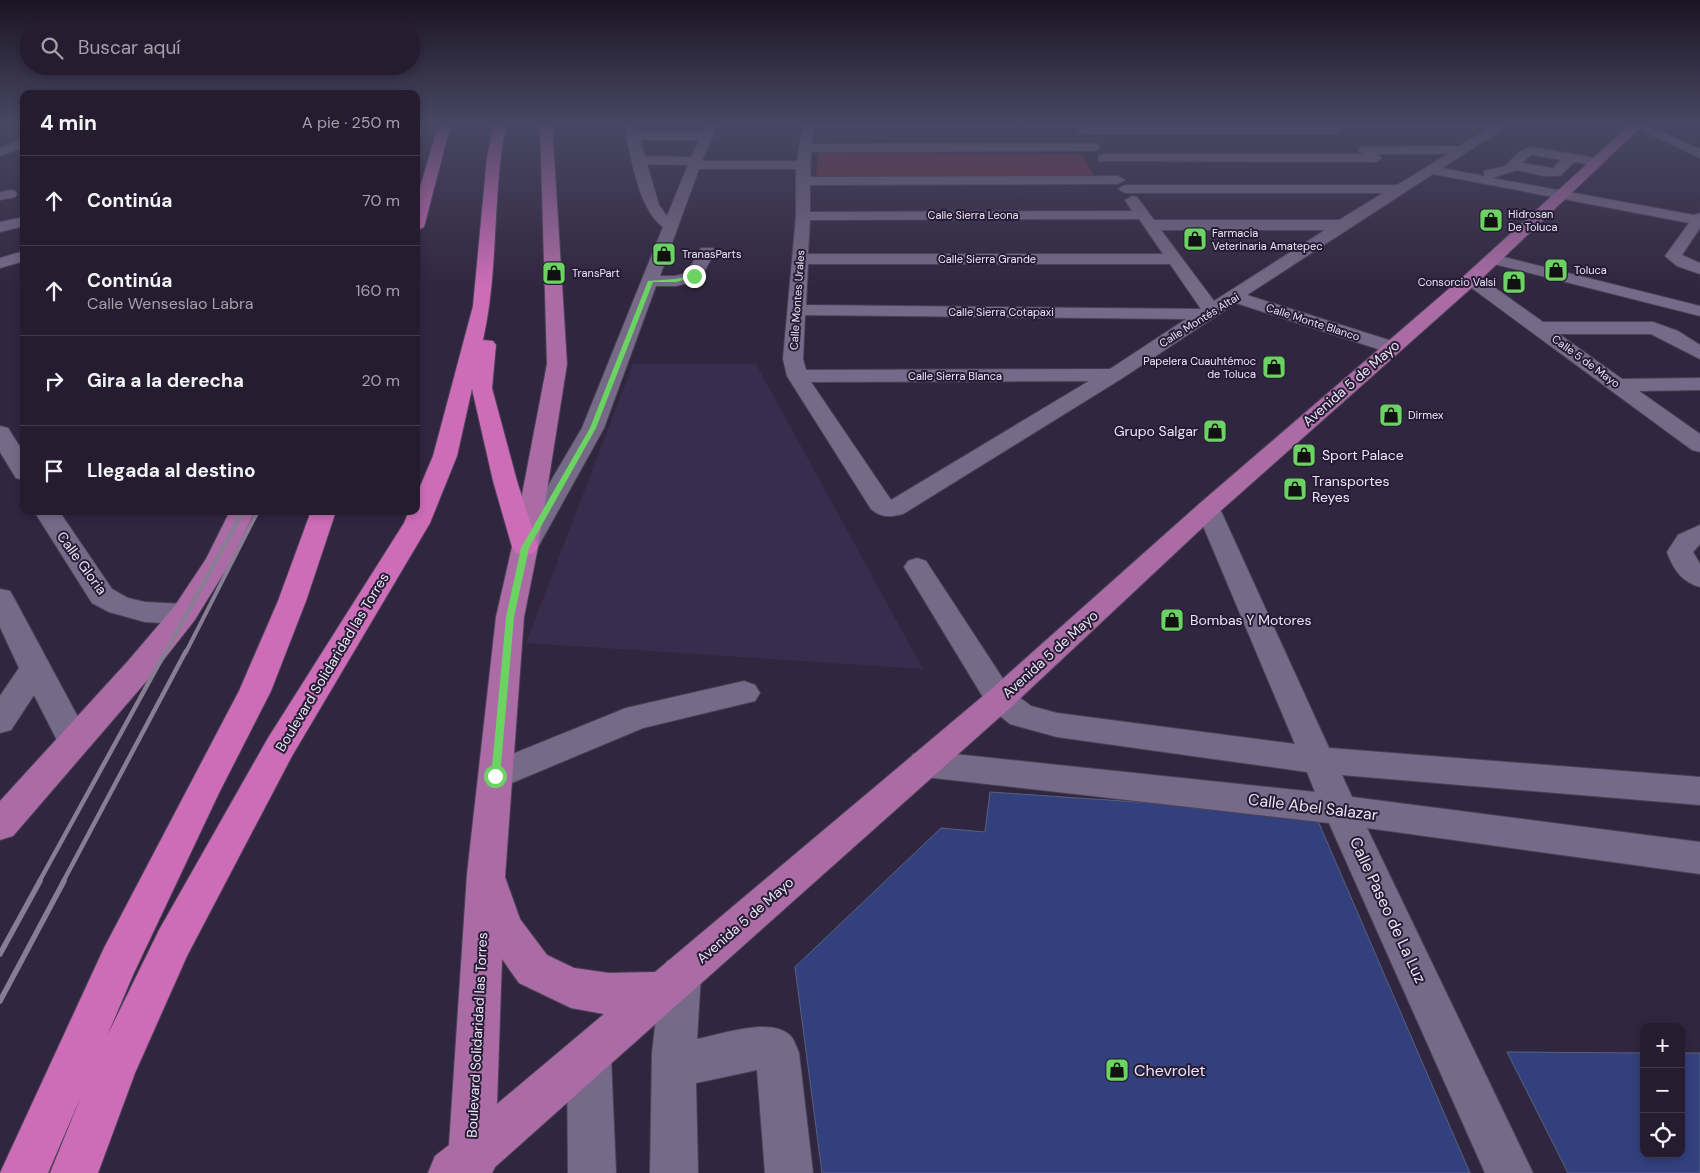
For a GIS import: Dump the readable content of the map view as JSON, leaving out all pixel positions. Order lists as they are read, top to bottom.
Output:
{
  "streets": {
    "highway": ["Boulevard Solidaridad las Torres"],
    "main road": ["Avenida 5 de Mayo"],
    "street": [
      "Calle Sierra Leona",
      "Calle Sierra Grande",
      "Calle Montes Urales",
      "Calle Sierra Cotapaxi",
      "Calle Montés Altai",
      "Calle Monte Blanco",
      "Calle 5 de Mayo",
      "Calle Sierra Blanca",
      "Calle Gloria",
      "Calle Abel Salazar",
      "Calle Paseo de La Luz"
    ]
  },
  "crossings": [
    ["Calle Sierra Leona", "Calle Montes Urales"],
    ["Calle Sierra Leona", "Calle Montés Altai"],
    ["Calle Sierra Grande", "Calle Montes Urales"],
    ["Calle Montes Urales", "Calle Sierra Cotapaxi"],
    ["Calle Montes Urales", "Calle Montés Altai"],
    ["Calle Montes Urales", "Calle Sierra Blanca"],
    ["Calle Sierra Cotapaxi", "Calle Montés Altai"],
    ["Calle Montés Altai", "Calle Monte Blanco"],
    ["Calle Montés Altai", "Calle Sierra Blanca"],
    ["Calle Monte Blanco", "Avenida 5 de Mayo"],
    ["Calle 5 de Mayo", "Avenida 5 de Mayo"],
    ["Avenida 5 de Mayo", "Boulevard Solidaridad las Torres"],
    ["Avenida 5 de Mayo", "Calle Abel Salazar"],
    ["Avenida 5 de Mayo", "Calle Paseo de La Luz"],
    ["Calle Abel Salazar", "Calle Paseo de La Luz"]
  ],
  "places": {
    "shop": [
      "Hidrosan De Toluca",
      "Farmacia Veterinaria Amatepec",
      "TranasParts",
      "Toluca",
      "TransPart",
      "Consorcio Valsi",
      "Papelera Cuauhtémoc de Toluca",
      "Dirmex",
      "Grupo Salgar",
      "Sport Palace",
      "Transportes Reyes",
      "Bombas Y Motores",
      "Chevrolet"
    ]
  },
  "page": {
    "search": "Buscar aquí",
    "heading": ["4 min", "A pie · 250 m"],
    "list": [
      ["Continúa", "70 m"],
      ["Continúa", "Calle Wenseslao Labra", "160 m"],
      ["Gira a la derecha", "20 m"],
      "Llegada al destino"
    ],
    "map_buttons": ["+", "−"]
  }
}
